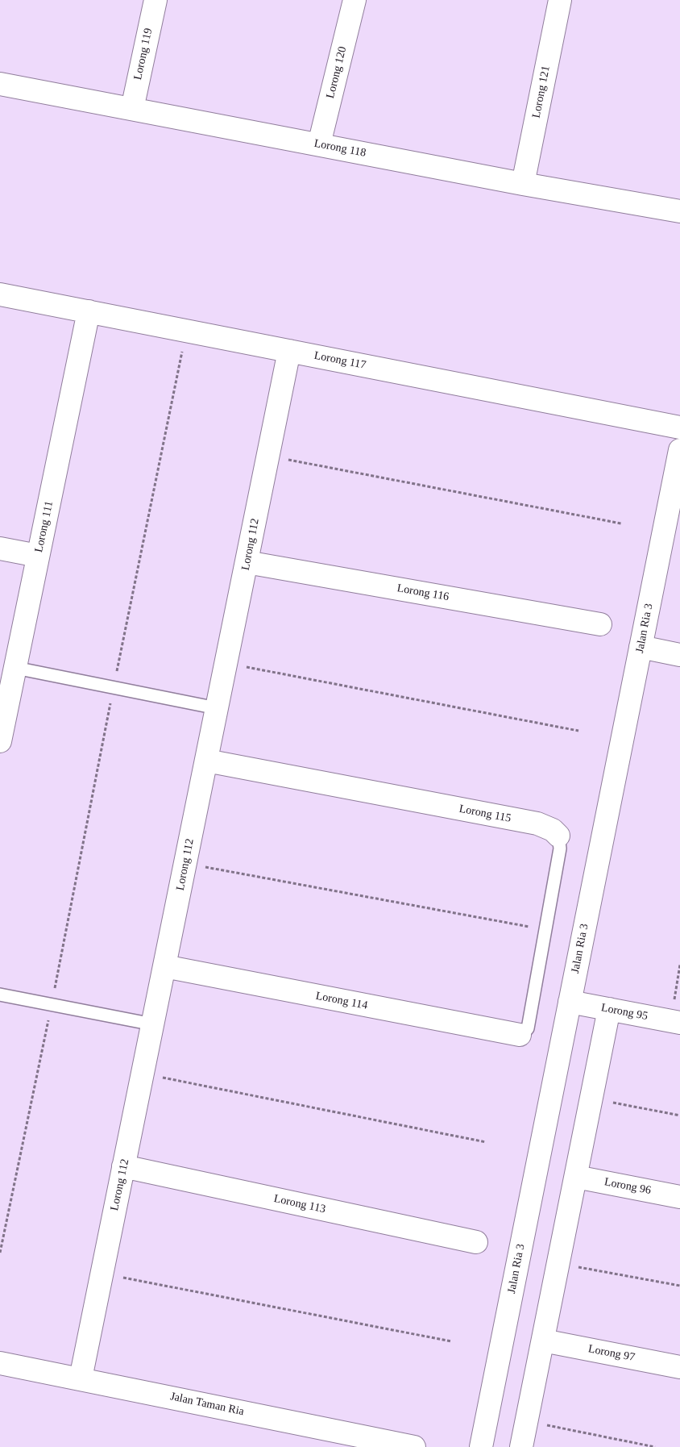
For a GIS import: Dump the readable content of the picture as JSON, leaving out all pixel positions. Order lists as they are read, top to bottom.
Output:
{
  "streets": {
    "street": [
      "Lorong 119",
      "Lorong 120",
      "Lorong 121",
      "Lorong 118",
      "Lorong 117",
      "Lorong 111",
      "Lorong 112",
      "Lorong 116",
      "Jalan Ria 3",
      "Lorong 115",
      "Lorong 114",
      "Lorong 95",
      "Lorong 96",
      "Lorong 113",
      "Lorong 97",
      "Jalan Taman Ria"
    ]
  },
  "crossings": [
    ["Lorong 119", "Lorong 118"],
    ["Lorong 120", "Lorong 118"],
    ["Lorong 121", "Lorong 118"],
    ["Lorong 117", "Lorong 111"],
    ["Lorong 117", "Lorong 112"],
    ["Lorong 112", "Lorong 116"],
    ["Lorong 112", "Lorong 115"],
    ["Lorong 112", "Lorong 114"],
    ["Lorong 112", "Lorong 113"],
    ["Lorong 112", "Jalan Taman Ria"],
    ["Jalan Ria 3", "Lorong 95"],
    ["Lorong 115", "Lorong 114"]
  ]
}
